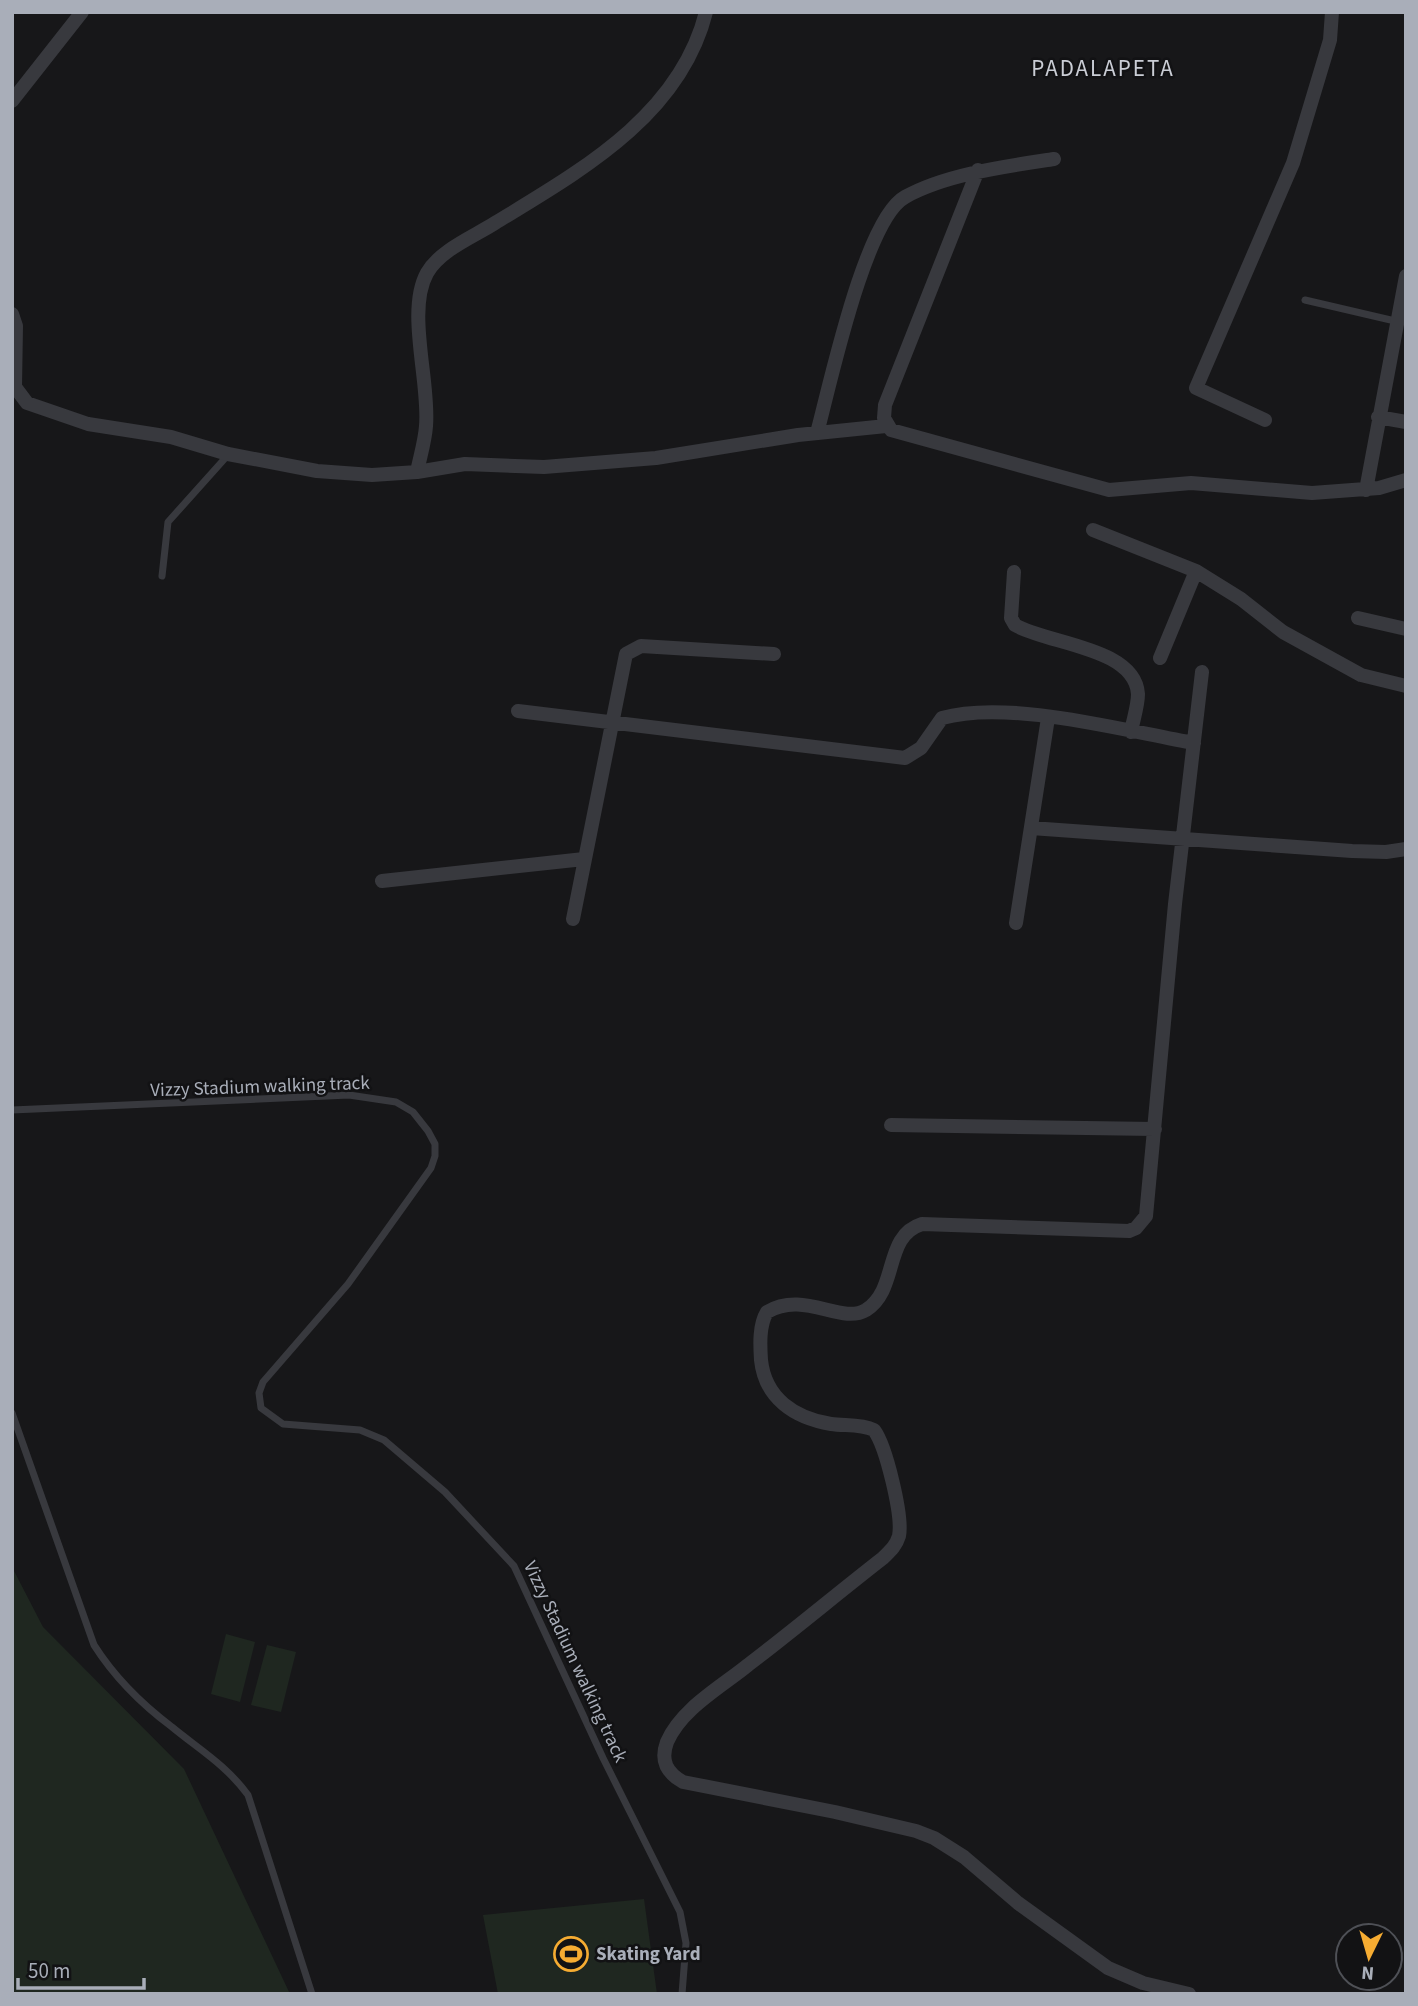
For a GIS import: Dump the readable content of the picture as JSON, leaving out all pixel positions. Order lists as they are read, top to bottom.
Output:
{
  "streets": {
    "lane": ["Vizzy Stadium walking track"]
  },
  "districts": ["PADALAPETA"],
  "places": {
    "sports": ["Skating Yard"]
  },
  "scale_bar": "50 m",
  "north": "bottom"
}
